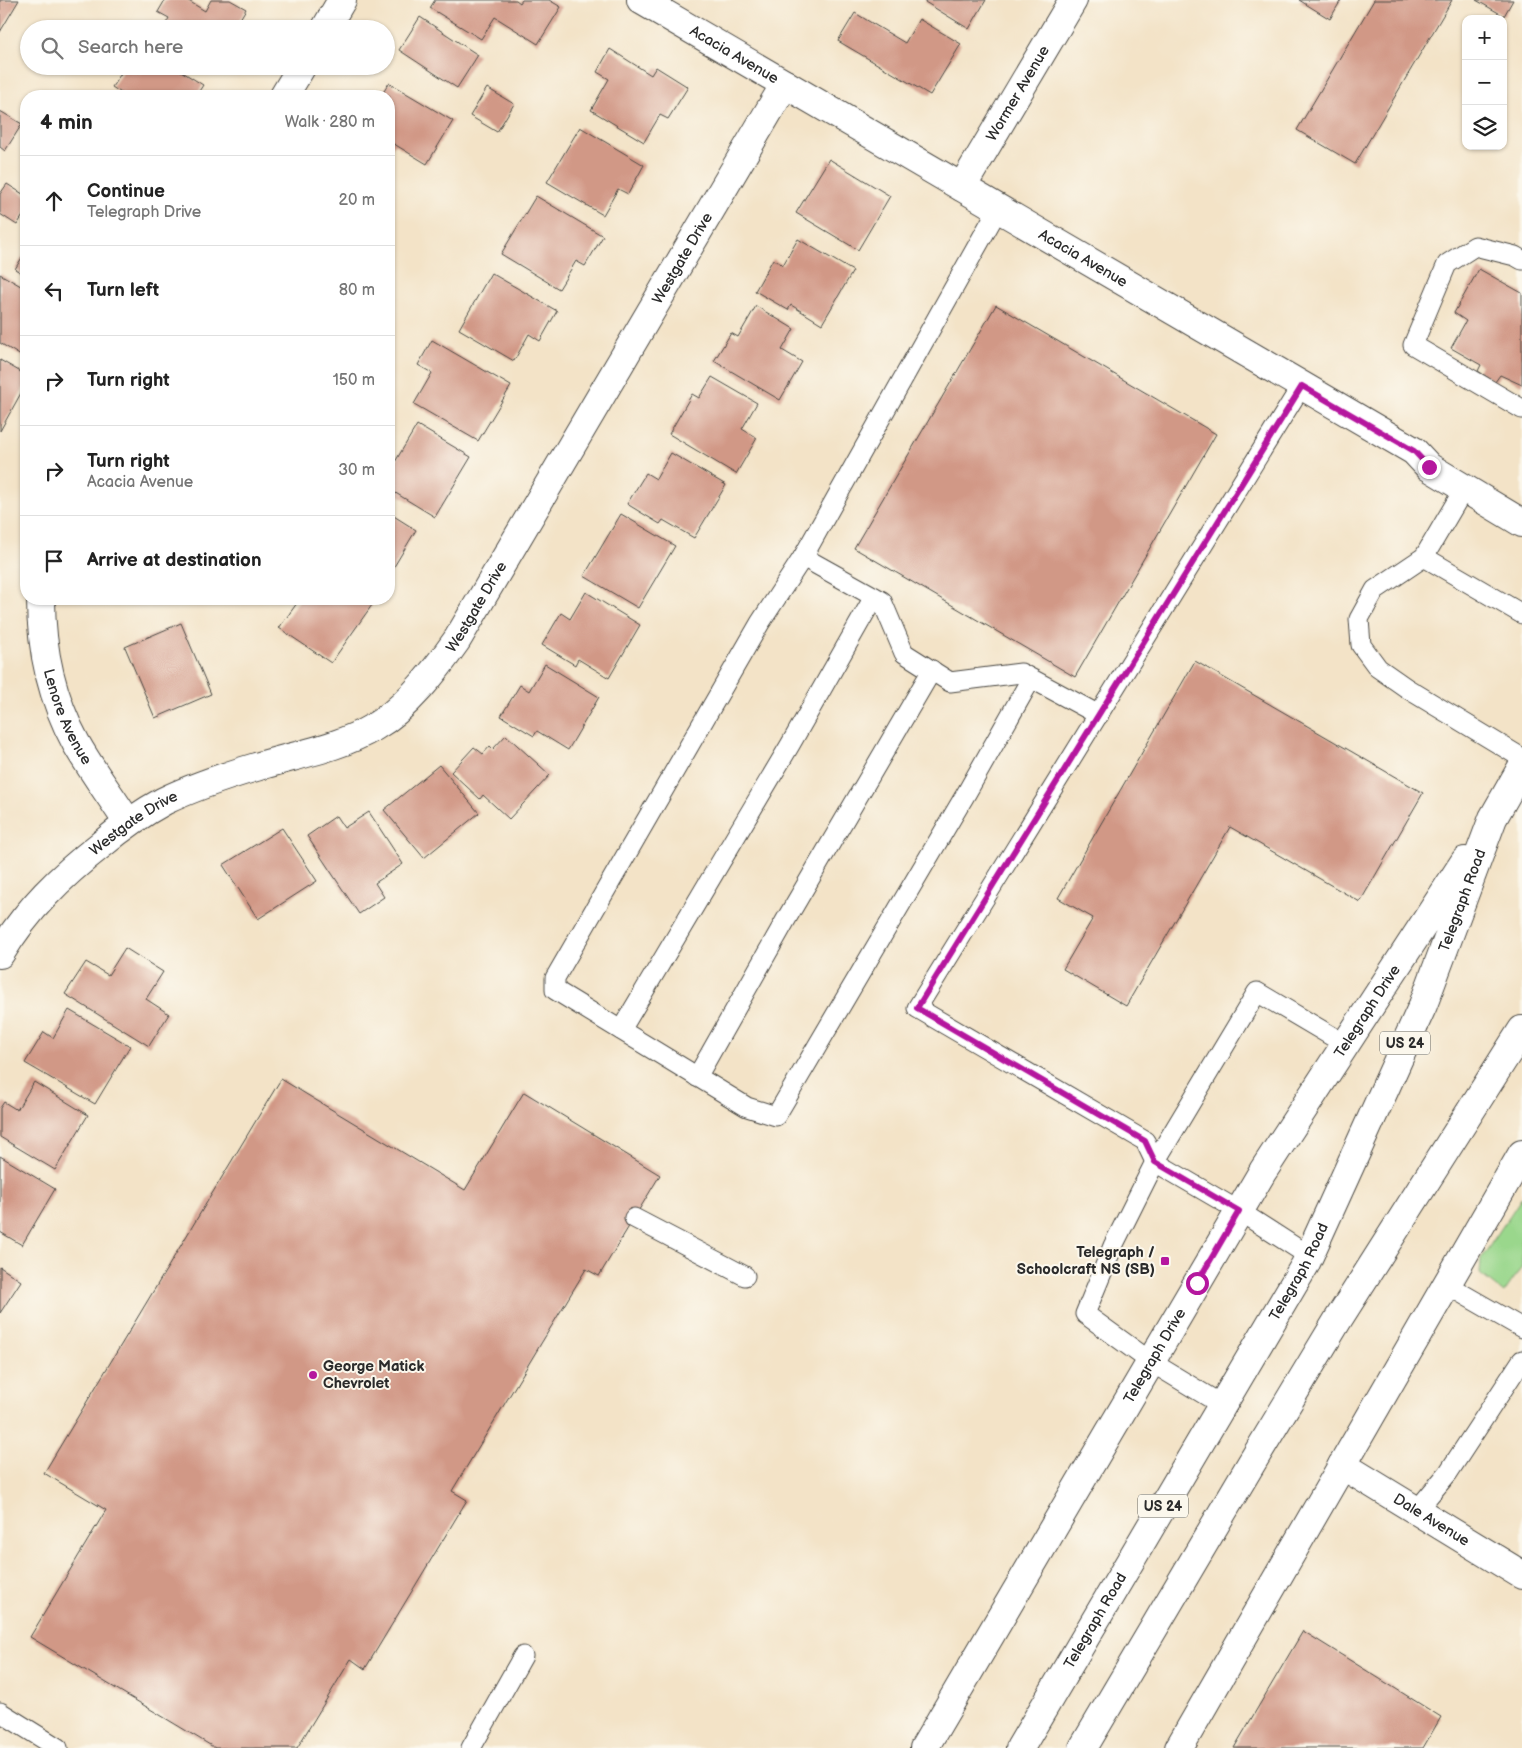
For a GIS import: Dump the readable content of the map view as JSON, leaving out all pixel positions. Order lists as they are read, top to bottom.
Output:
{
  "streets": {
    "main road": [
      "Acacia Avenue",
      "Wormer Avenue",
      "Westgate Drive",
      "Lenore Avenue",
      "Telegraph Road",
      "Telegraph Drive",
      "US 24",
      "Dale Avenue"
    ]
  },
  "crossings": [
    ["Acacia Avenue", "Wormer Avenue"],
    ["Acacia Avenue", "Westgate Drive"],
    ["Westgate Drive", "Lenore Avenue"],
    ["Telegraph Road", "Telegraph Drive"]
  ],
  "places": {
    "transit": ["Telegraph / Schoolcraft NS (SB)"],
    "other": ["George Matick Chevrolet"]
  },
  "page": {
    "map_buttons": ["+", "−"],
    "search": "Search here",
    "heading": ["4 min", "Walk · 280 m"],
    "list": [
      ["Continue", "Telegraph Drive", "20 m"],
      ["Turn left", "80 m"],
      ["Turn right", "150 m"],
      ["Turn right", "Acacia Avenue", "30 m"],
      "Arrive at destination"
    ]
  }
}
